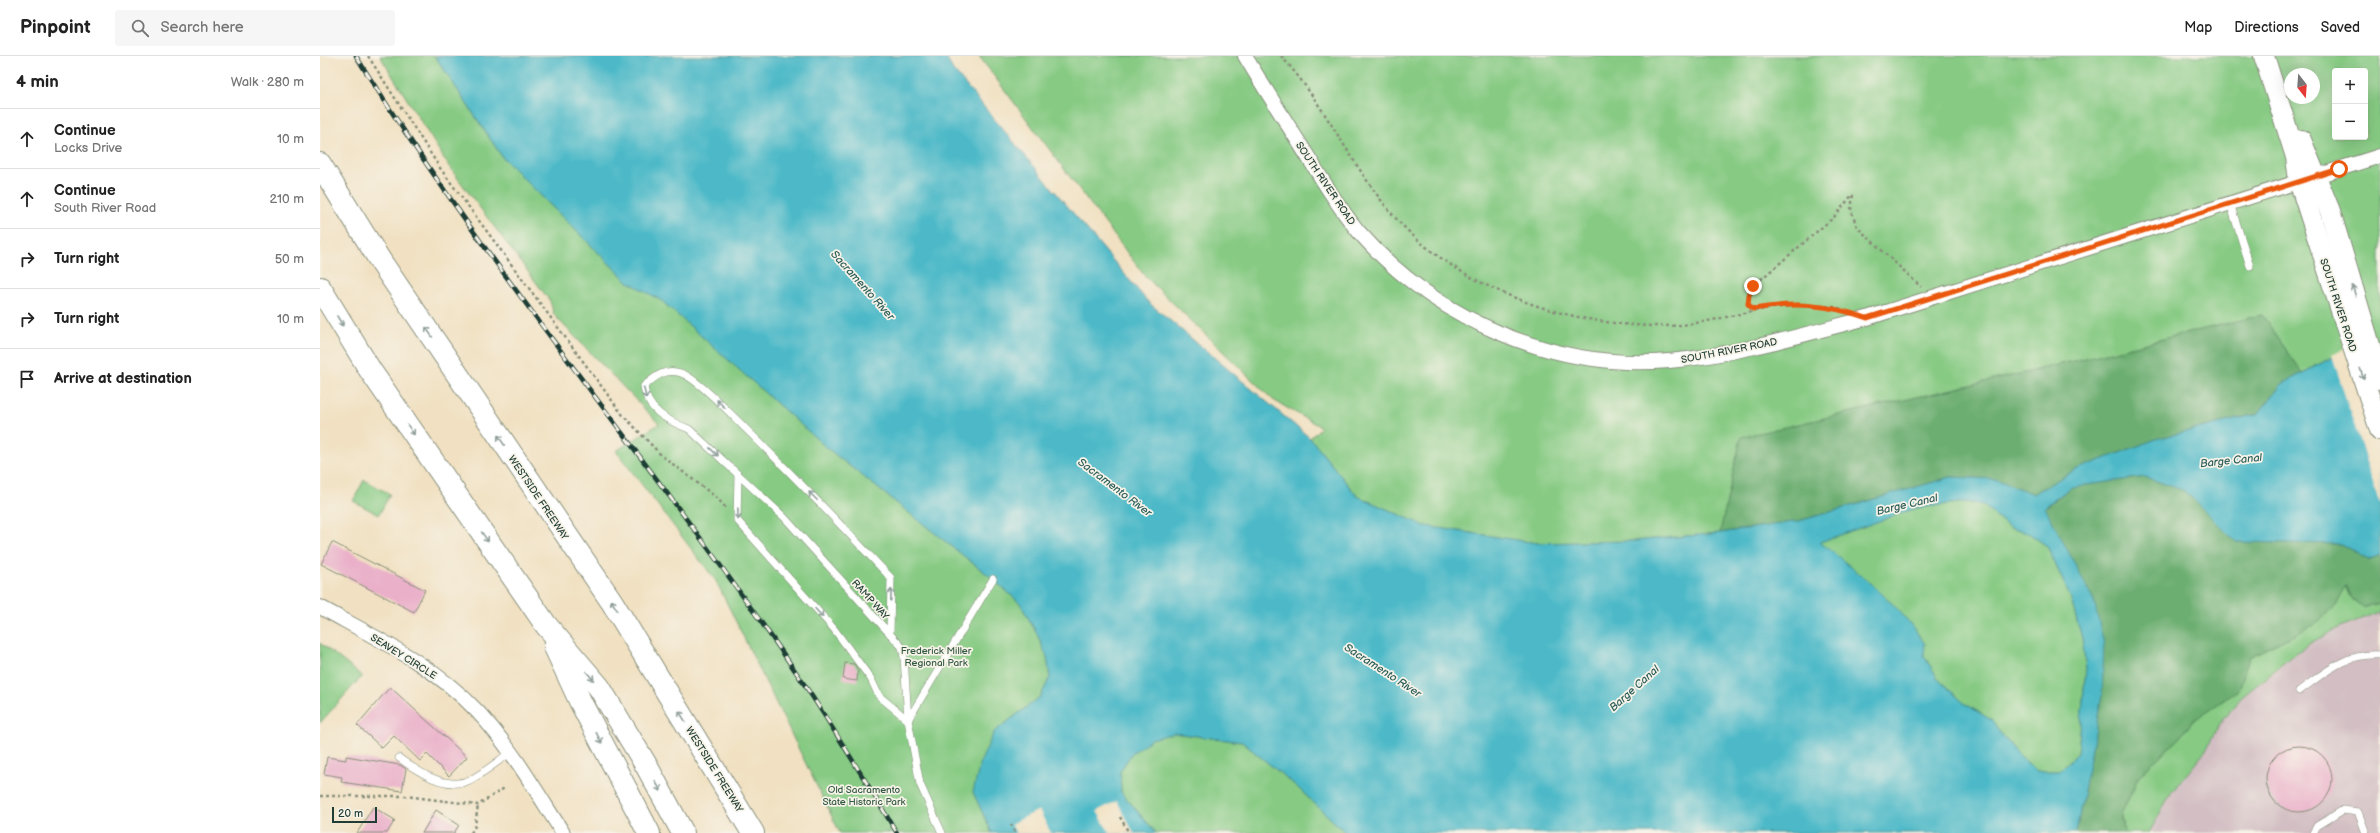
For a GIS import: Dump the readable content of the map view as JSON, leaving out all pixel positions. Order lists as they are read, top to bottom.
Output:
{
  "streets": {
    "highway": ["WESTSIDE FREEWAY"],
    "street": ["SOUTH RIVER ROAD", "SEAVEY CIRCLE"],
    "lane": ["RAMP WAY"]
  },
  "water": ["Sacramento River", "Barge Canal"],
  "parks": ["Frederick Miller Regional Park", "Old Sacramento State Historic Park"],
  "scale_bar": "20 m",
  "north": "bottom",
  "page": {
    "header": "Pinpoint",
    "search": "Search here",
    "nav": ["Map", "Directions", "Saved"],
    "heading": ["4 min", "Walk · 280 m"],
    "map_buttons": ["+", "−"],
    "list": [
      ["Continue", "Locks Drive", "10 m"],
      ["Continue", "South River Road", "210 m"],
      ["Turn right", "50 m"],
      ["Turn right", "10 m"],
      "Arrive at destination"
    ],
    "scale": "20 m"
  }
}
